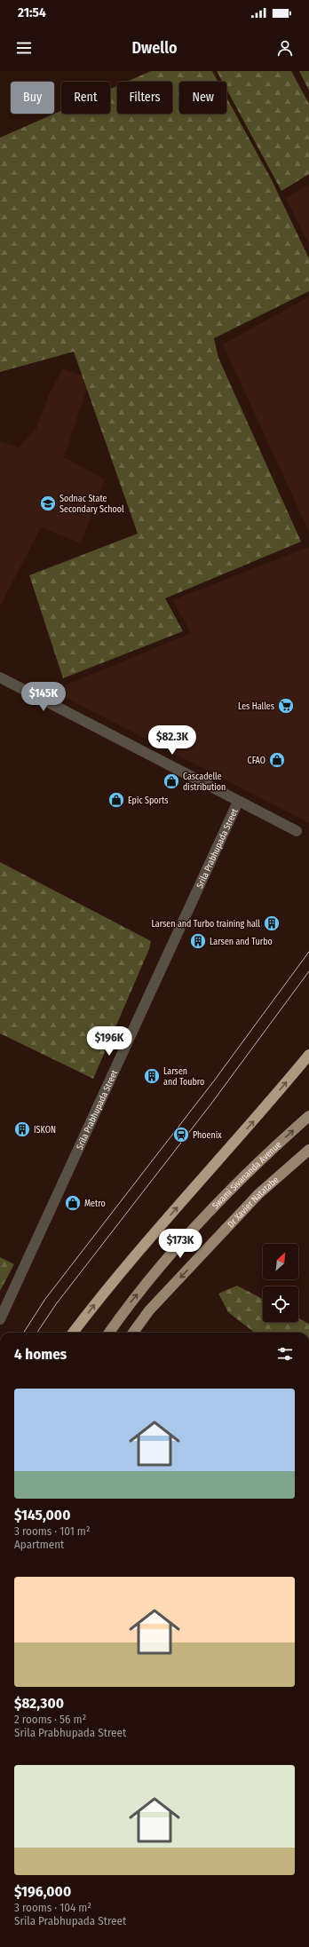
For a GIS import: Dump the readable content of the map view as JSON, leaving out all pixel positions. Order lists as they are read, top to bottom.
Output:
{
  "streets": {
    "main road": ["Swami Sivananda Avenue", "Dr Xavier Natatabe"],
    "street": ["Srila Prabhupada Street"]
  },
  "one_way": ["Swami Sivananda Avenue", "Dr Xavier Natatabe"],
  "places": {
    "school or university": ["Sodnac State Secondary School"],
    "supermarket": ["Les Halles"],
    "shop": [
      "CFAO",
      "Cascadelle distribution",
      "Epic Sports",
      "Metro"
    ],
    "building": [
      "Larsen and Turbo training hall",
      "Larsen and Turbo",
      "Larsen and Toubro",
      "ISKON"
    ],
    "station": ["Phoenix"]
  },
  "north": "top right",
  "page": {
    "status": "21:54",
    "header": "Dwello",
    "chip": [
      "Buy",
      "Rent",
      "Filters",
      "New"
    ],
    "price": [
      "$145K",
      "$82.3K",
      "$196K",
      "$173K"
    ],
    "heading": "4 homes",
    "list": [
      {
        "name": "$145,000",
        "note": "3 rooms · 101 m² · Apartment"
      },
      {
        "name": "$82,300",
        "note": "2 rooms · 56 m² · Srila Prabhupada Street"
      },
      {
        "name": "$196,000",
        "note": "3 rooms · 104 m² · Srila Prabhupada Street"
      }
    ]
  }
}
